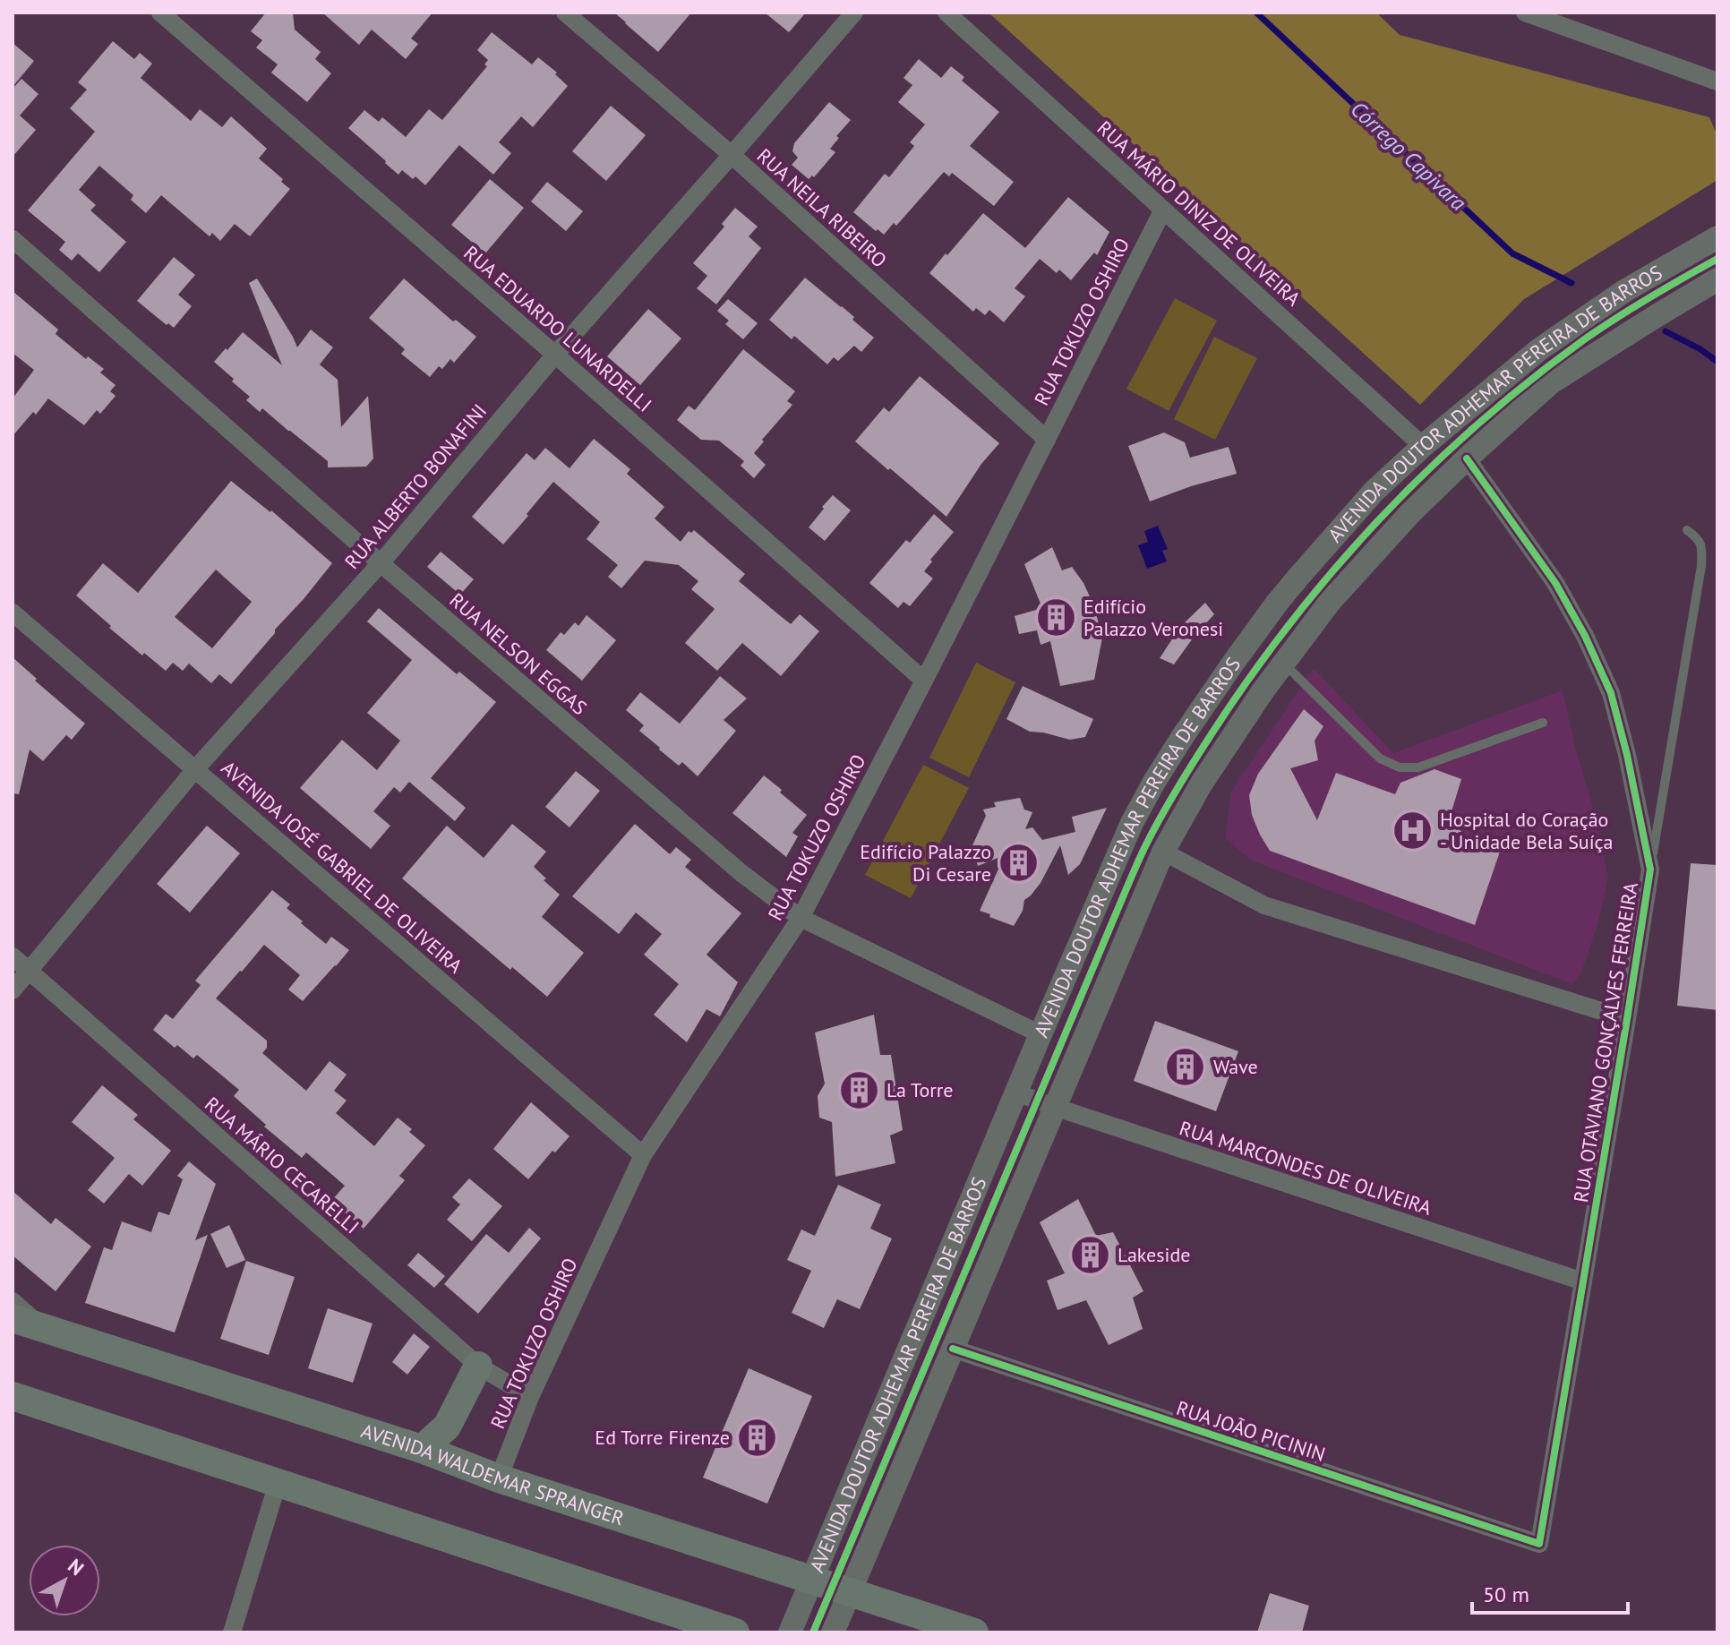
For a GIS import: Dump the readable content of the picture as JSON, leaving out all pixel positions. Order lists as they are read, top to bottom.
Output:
{
  "streets": {
    "main road": ["AVENIDA WALDEMAR SPRANGER"],
    "street": [
      "RUA NEILA RIBEIRO",
      "RUA MÁRIO DINIZ DE OLIVEIRA",
      "RUA TOKUZO OSHIRO",
      "RUA EDUARDO LUNARDELLI",
      "AVENIDA DOUTOR ADHEMAR PEREIRA DE BARROS",
      "RUA ALBERTO BONAFINI",
      "RUA NELSON EGGAS",
      "AVENIDA JOSÉ GABRIEL DE OLIVEIRA",
      "RUA OTAVIANO GONÇALVES FERREIRA",
      "RUA MÁRIO CECARELLI",
      "RUA MARCONDES DE OLIVEIRA",
      "RUA JOÃO PICININ"
    ]
  },
  "crossings": [
    ["RUA NEILA RIBEIRO", "RUA TOKUZO OSHIRO"],
    ["RUA NEILA RIBEIRO", "RUA ALBERTO BONAFINI"],
    ["RUA MÁRIO DINIZ DE OLIVEIRA", "RUA TOKUZO OSHIRO"],
    ["RUA MÁRIO DINIZ DE OLIVEIRA", "AVENIDA DOUTOR ADHEMAR PEREIRA DE BARROS"],
    ["RUA TOKUZO OSHIRO", "RUA EDUARDO LUNARDELLI"],
    ["RUA TOKUZO OSHIRO", "RUA NELSON EGGAS"],
    ["RUA TOKUZO OSHIRO", "AVENIDA JOSÉ GABRIEL DE OLIVEIRA"],
    ["RUA TOKUZO OSHIRO", "RUA MÁRIO CECARELLI"],
    ["RUA TOKUZO OSHIRO", "AVENIDA WALDEMAR SPRANGER"],
    ["RUA EDUARDO LUNARDELLI", "RUA ALBERTO BONAFINI"],
    ["AVENIDA DOUTOR ADHEMAR PEREIRA DE BARROS", "RUA NELSON EGGAS"],
    ["AVENIDA DOUTOR ADHEMAR PEREIRA DE BARROS", "RUA OTAVIANO GONÇALVES FERREIRA"],
    ["AVENIDA DOUTOR ADHEMAR PEREIRA DE BARROS", "RUA MARCONDES DE OLIVEIRA"],
    ["AVENIDA DOUTOR ADHEMAR PEREIRA DE BARROS", "RUA JOÃO PICININ"],
    ["AVENIDA DOUTOR ADHEMAR PEREIRA DE BARROS", "AVENIDA WALDEMAR SPRANGER"],
    ["RUA ALBERTO BONAFINI", "RUA NELSON EGGAS"],
    ["RUA ALBERTO BONAFINI", "AVENIDA JOSÉ GABRIEL DE OLIVEIRA"],
    ["RUA ALBERTO BONAFINI", "RUA MÁRIO CECARELLI"],
    ["RUA OTAVIANO GONÇALVES FERREIRA", "RUA MARCONDES DE OLIVEIRA"],
    ["RUA OTAVIANO GONÇALVES FERREIRA", "RUA JOÃO PICININ"]
  ],
  "water": ["Córrego Capivara"],
  "places": {
    "building": [
      "Edifício Palazzo Veronesi",
      "Edifício Palazzo Di Cesare",
      "Wave",
      "La Torre",
      "Lakeside",
      "Ed Torre Firenze"
    ],
    "hospital": ["Hospital do Coração - Unidade Bela Suíça"]
  },
  "scale_bar": "50 m",
  "north": "top right"
}
